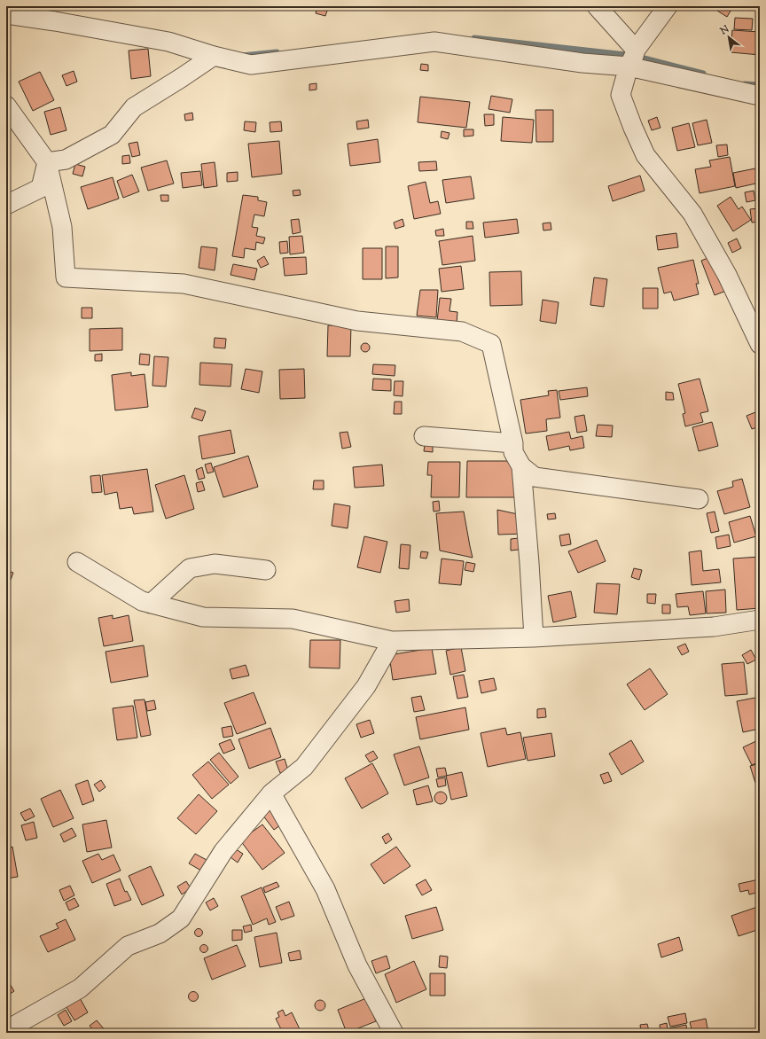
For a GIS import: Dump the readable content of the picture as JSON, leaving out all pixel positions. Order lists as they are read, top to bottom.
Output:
{
  "north": "top left"
}
